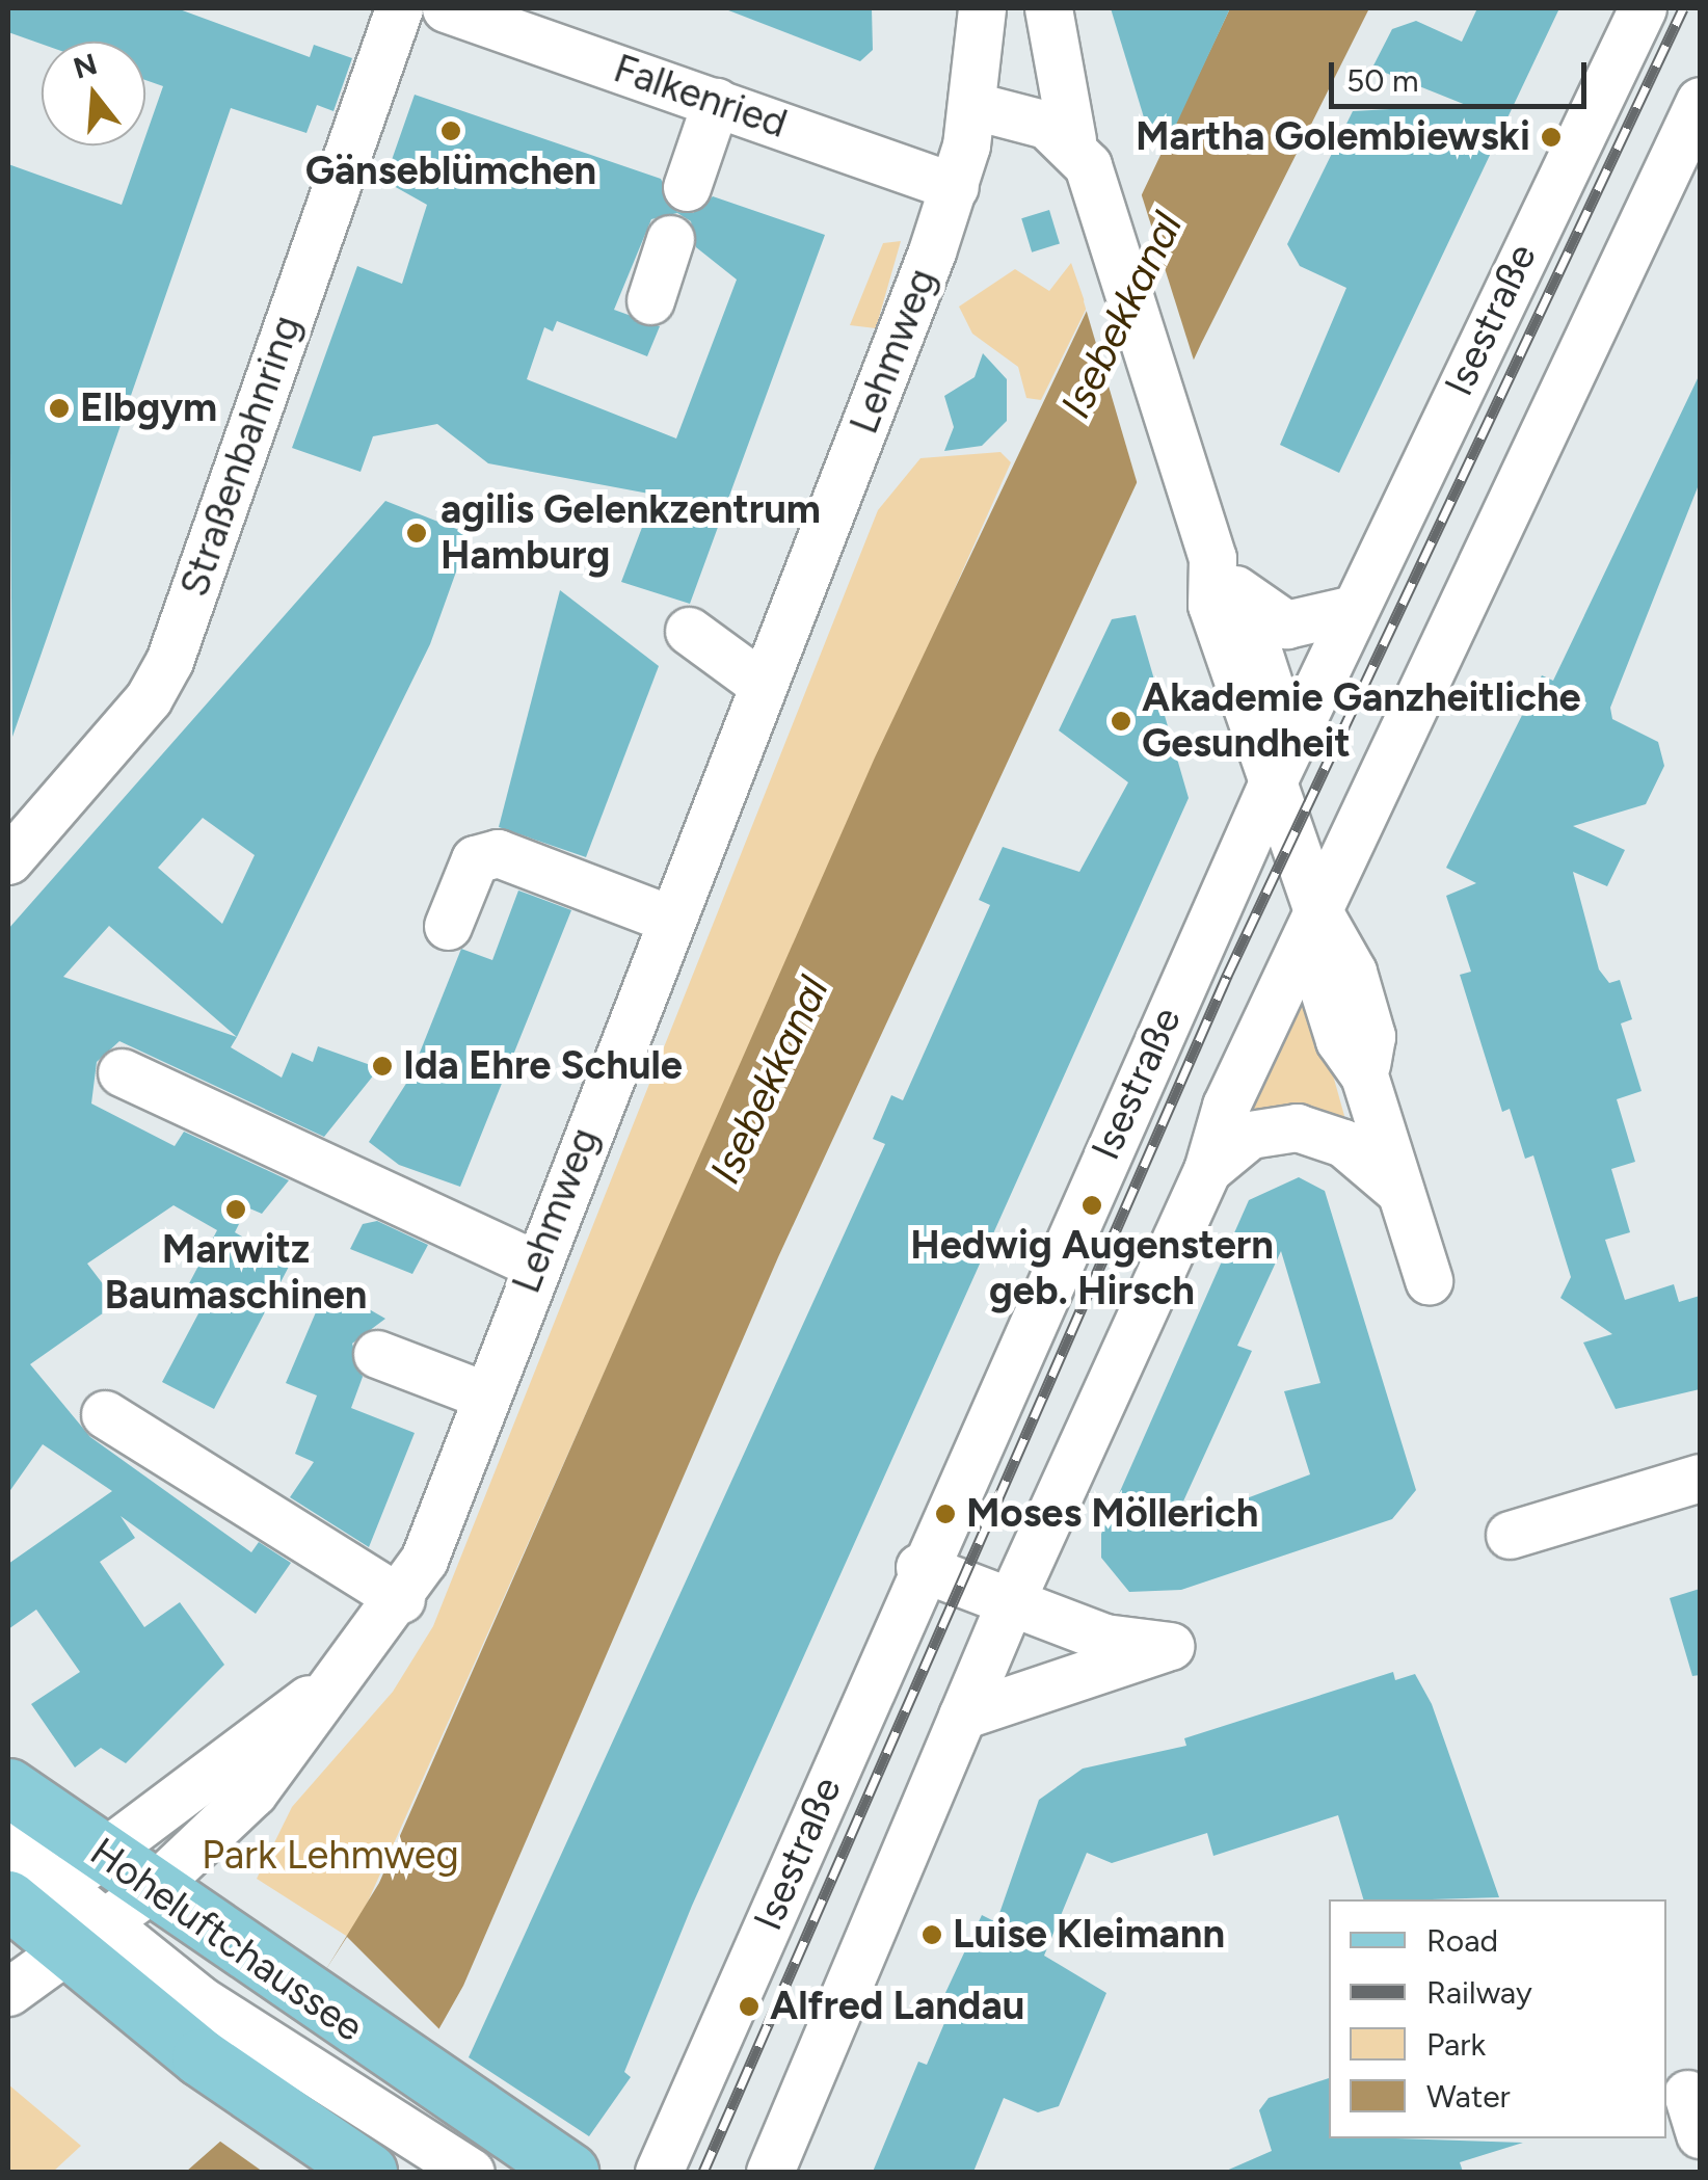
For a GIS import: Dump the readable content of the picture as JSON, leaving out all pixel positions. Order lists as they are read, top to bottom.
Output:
{
  "streets": {
    "main road": ["Hoheluftchaussee"],
    "street": [
      "Falkenried",
      "Isestraße",
      "Lehmweg",
      "Straßenbahnring"
    ]
  },
  "crossings": [
    ["Falkenried", "Lehmweg"],
    ["Lehmweg", "Hoheluftchaussee"]
  ],
  "water": ["Isebekkanal"],
  "parks": ["Park Lehmweg"],
  "places": [
    "Gänseblümchen",
    "Martha Golembiewski",
    "Elbgym",
    "agilis Gelenkzentrum Hamburg",
    "Akademie Ganzheitliche Gesundheit",
    "Ida Ehre Schule",
    "Hedwig Augenstern geb. Hirsch",
    "Marwitz Baumaschinen",
    "Moses Möllerich",
    "Luise Kleimann",
    "Alfred Landau"
  ],
  "legend": [
    "Road",
    "Railway",
    "Park",
    "Water"
  ],
  "scale_bar": "50 m",
  "north": "top"
}
